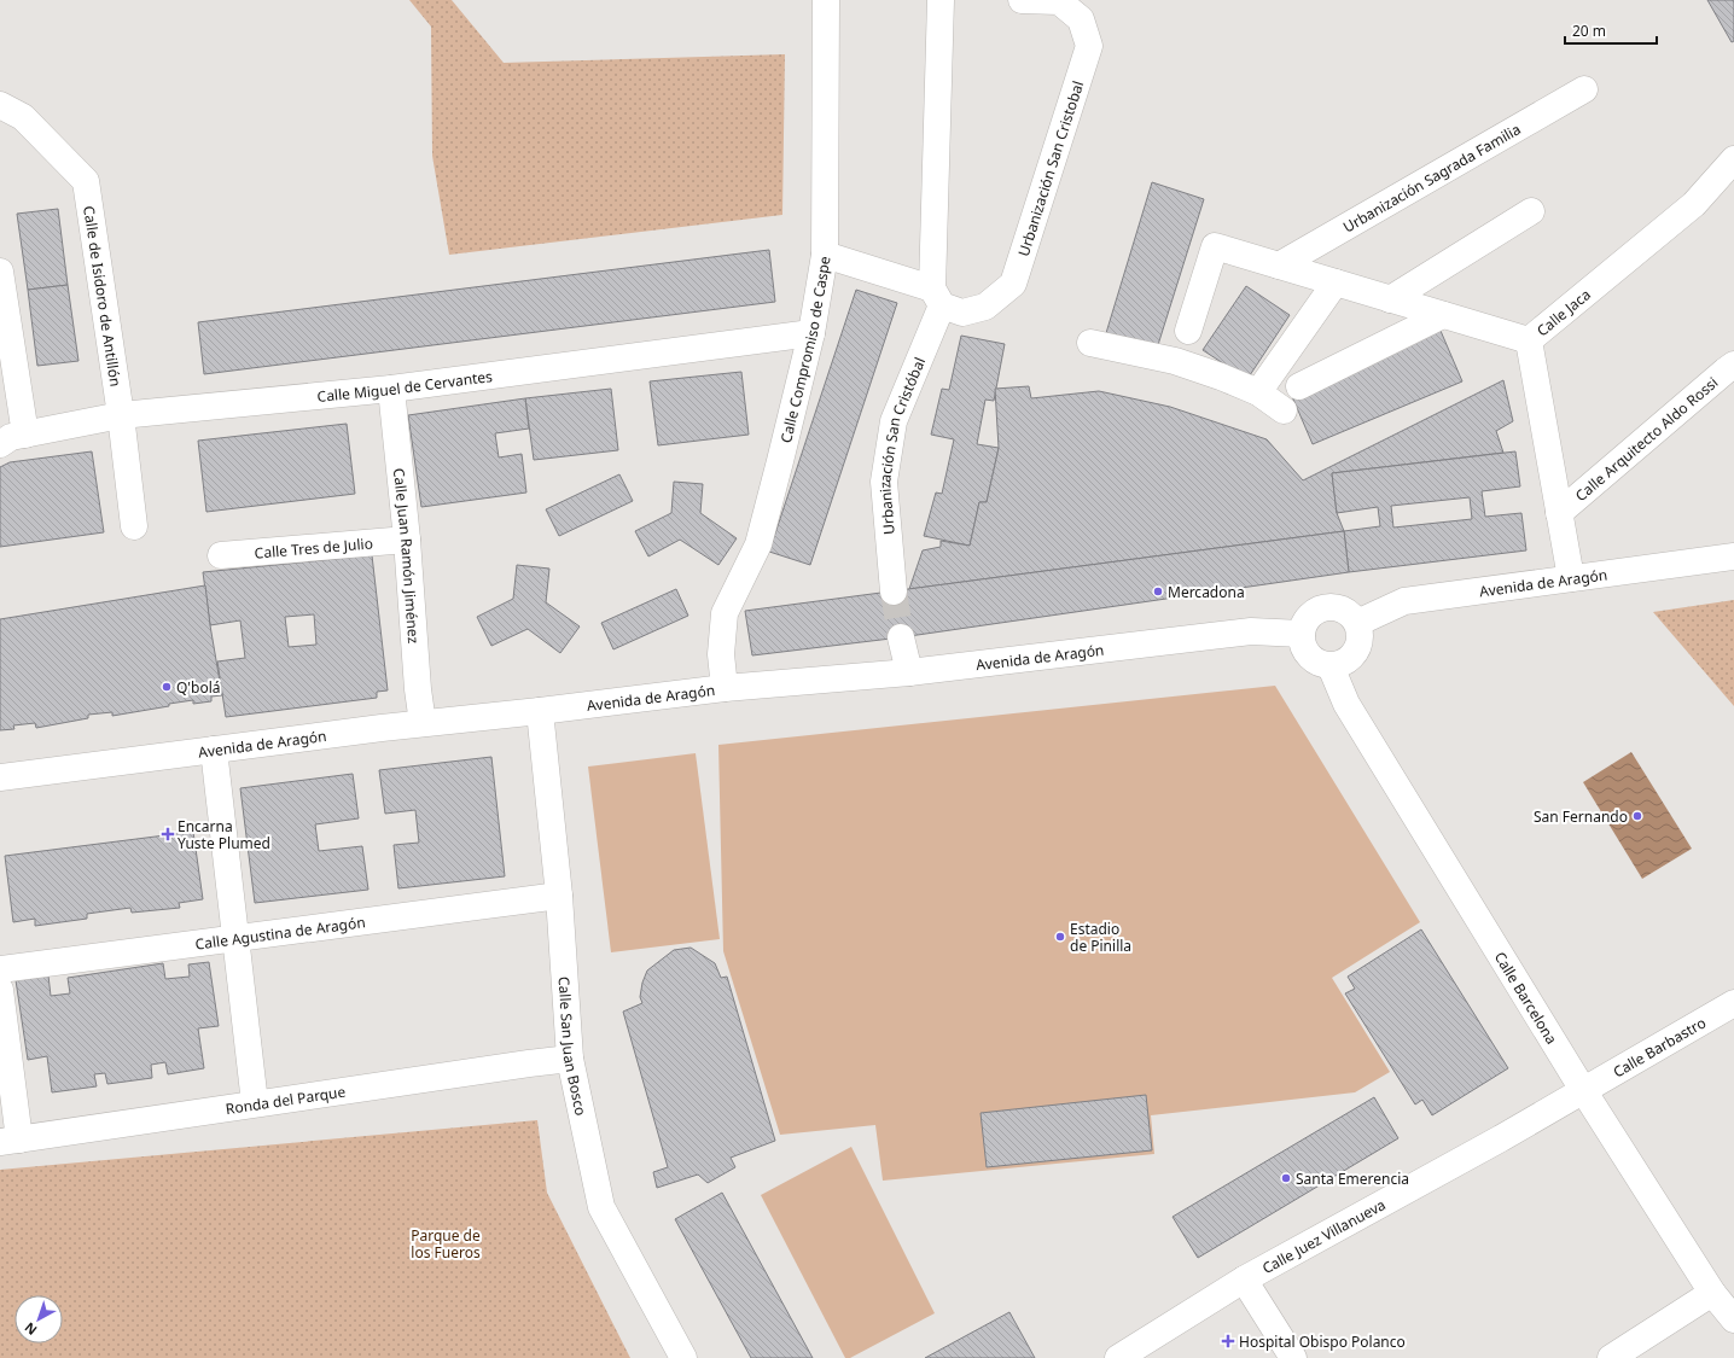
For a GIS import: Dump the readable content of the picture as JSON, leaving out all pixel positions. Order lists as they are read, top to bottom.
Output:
{
  "streets": {
    "street": [
      "Urbanización San Cristobal",
      "Urbanización Sagrada Familia",
      "Calle de Isidoro de Antillón",
      "Calle Jaca",
      "Calle Compromiso de Caspe",
      "Calle Miguel de Cervantes",
      "Calle Arquitecto Aldo Rossi",
      "Urbanización San Cristóbal",
      "Calle Tres de Julio",
      "Calle Juan Ramón Jiménez",
      "Avenida de Aragón",
      "Calle Agustina de Aragón",
      "Calle Barcelona",
      "Calle San Juan Bosco",
      "Calle Barbastro",
      "Ronda del Parque",
      "Calle Juez Villanueva"
    ]
  },
  "crossings": [
    ["Urbanización San Cristobal", "Calle Compromiso de Caspe"],
    ["Urbanización San Cristobal", "Urbanización San Cristóbal"],
    ["Calle de Isidoro de Antillón", "Calle Miguel de Cervantes"],
    ["Calle Jaca", "Calle Arquitecto Aldo Rossi"],
    ["Calle Jaca", "Avenida de Aragón"],
    ["Calle Compromiso de Caspe", "Calle Miguel de Cervantes"],
    ["Calle Compromiso de Caspe", "Avenida de Aragón"],
    ["Calle Miguel de Cervantes", "Calle Juan Ramón Jiménez"],
    ["Calle Tres de Julio", "Calle Juan Ramón Jiménez"],
    ["Calle Juan Ramón Jiménez", "Avenida de Aragón"],
    ["Avenida de Aragón", "Calle Barcelona"],
    ["Avenida de Aragón", "Calle San Juan Bosco"],
    ["Calle Agustina de Aragón", "Calle San Juan Bosco"],
    ["Calle Barcelona", "Calle Barbastro"],
    ["Calle Barcelona", "Calle Juez Villanueva"],
    ["Calle San Juan Bosco", "Ronda del Parque"],
    ["Calle Barbastro", "Calle Juez Villanueva"]
  ],
  "parks": ["Parque de los Fueros"],
  "places": {
    "other": [
      "Mercadona",
      "Q'bolá",
      "San Fernando",
      "Estadio de Pinilla",
      "Santa Emerencia"
    ],
    "health": ["Encarna Yuste Plumed", "Hospital Obispo Polanco"]
  },
  "scale_bar": "20 m",
  "north": "bottom left"
}
